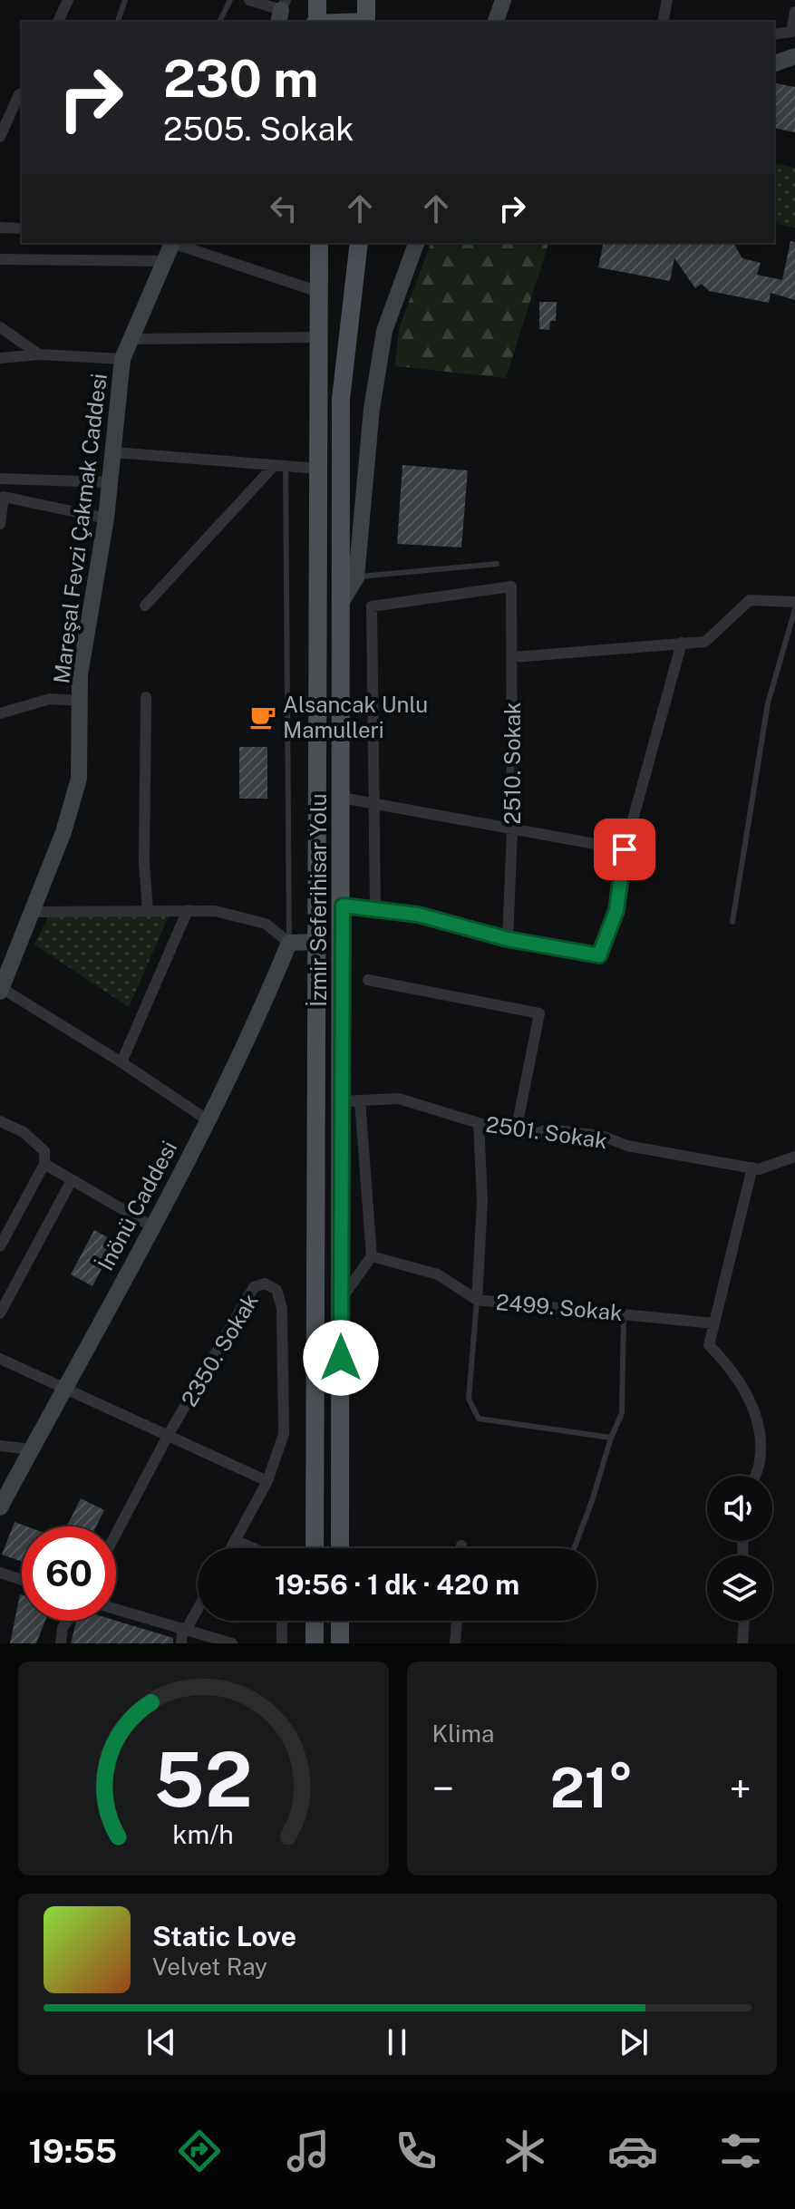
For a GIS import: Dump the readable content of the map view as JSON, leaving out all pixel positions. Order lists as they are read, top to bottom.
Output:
{
  "streets": {
    "main road": ["İzmir Seferihisar Yolu"],
    "street": [
      "Mareşal Fevzi Çakmak Caddesi",
      "2510. Sokak",
      "2501. Sokak",
      "İnönü Caddesi",
      "2499. Sokak",
      "2350. Sokak"
    ]
  },
  "crossings": [
    ["İzmir Seferihisar Yolu", "2501. Sokak"]
  ],
  "places": {
    "cafe": ["Alsancak Unlu Mamulleri"]
  },
  "page": {
    "turn": ["230 m", "2505. Sokak"],
    "limit": "60",
    "trip": "19:56 · 1 dk · 420 m",
    "tile": "Klima",
    "heat": ["−", "21°", "+"],
    "song": ["Static Love", "Velvet Ray"],
    "tabs": "19:55",
    "gauge": ["52", "km/h"]
  }
}
